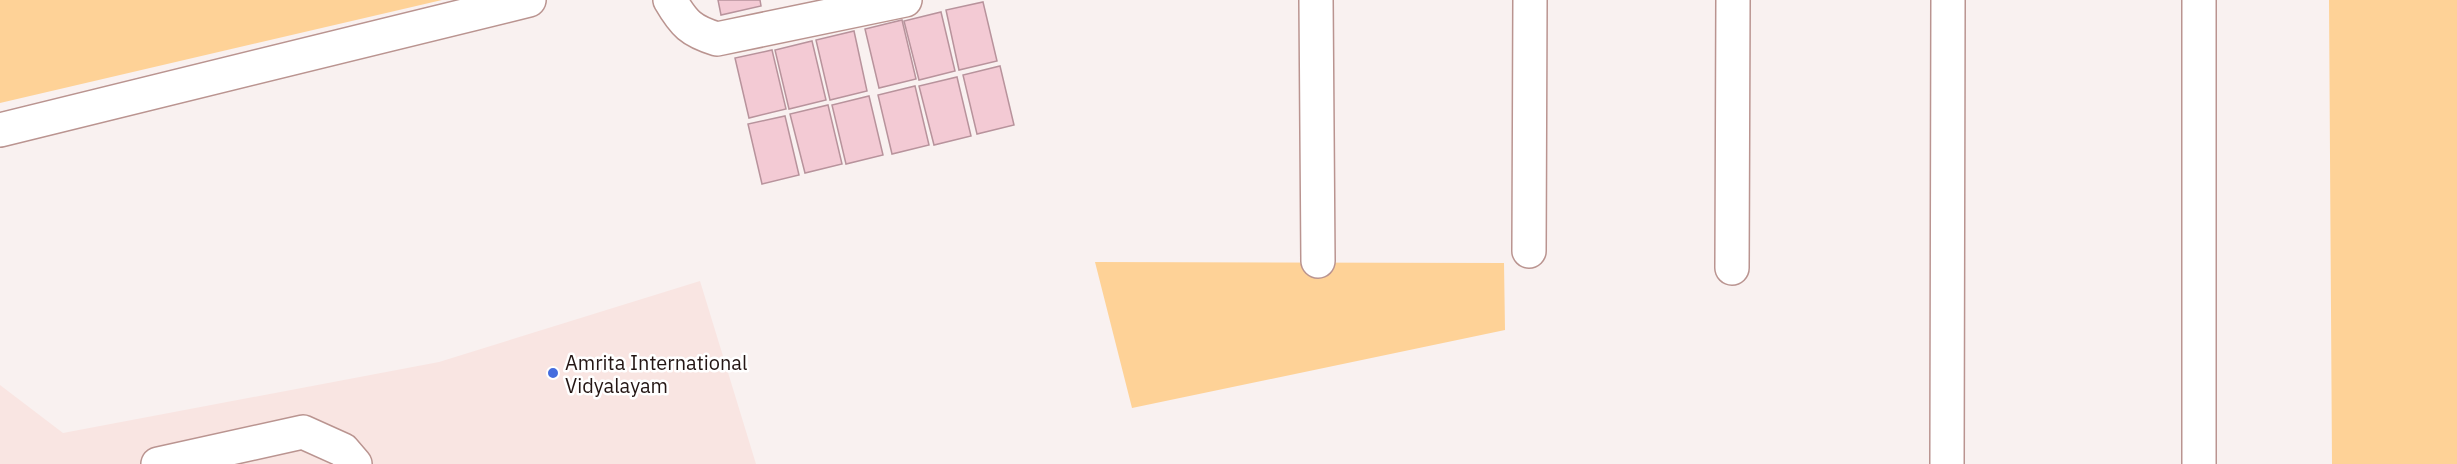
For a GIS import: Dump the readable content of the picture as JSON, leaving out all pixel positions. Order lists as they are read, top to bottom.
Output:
{
  "places": ["Amrita International Vidyalayam"]
}
